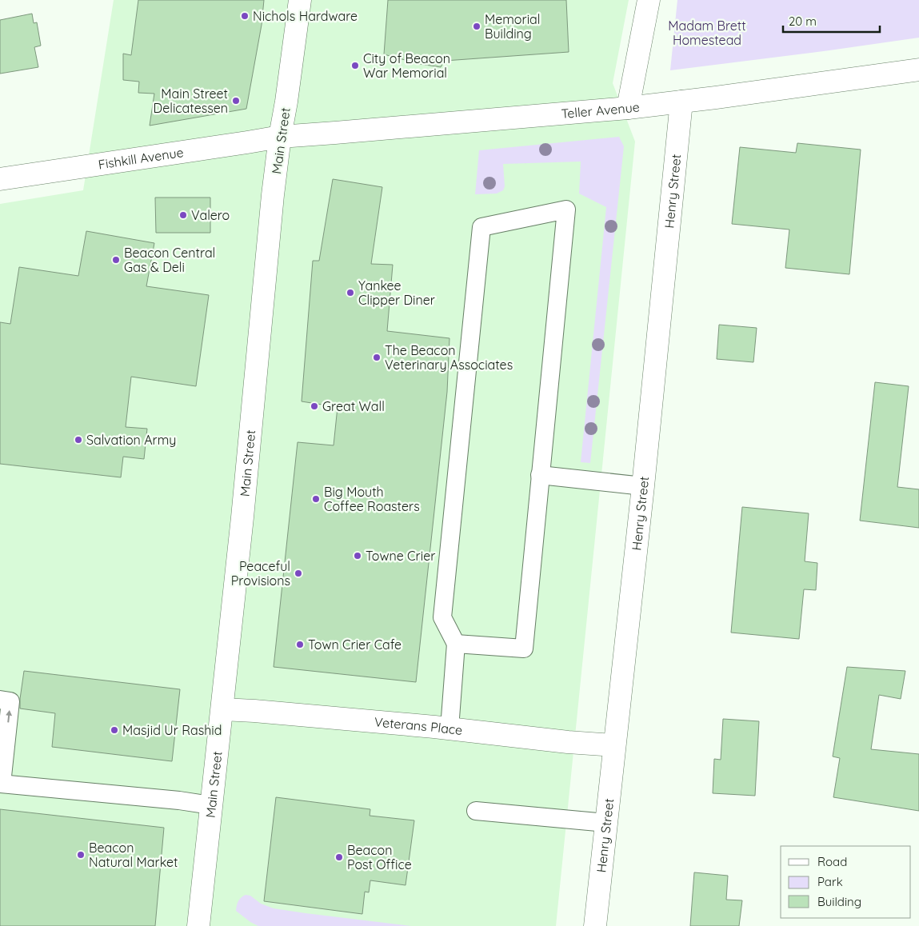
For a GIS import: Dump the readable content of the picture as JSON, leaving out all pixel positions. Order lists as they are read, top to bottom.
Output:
{
  "streets": {
    "street": [
      "Teller Avenue",
      "Main Street",
      "Fishkill Avenue",
      "Henry Street",
      "Veterans Place"
    ]
  },
  "crossings": [
    ["Teller Avenue", "Main Street"],
    ["Teller Avenue", "Fishkill Avenue"],
    ["Teller Avenue", "Henry Street"],
    ["Main Street", "Fishkill Avenue"],
    ["Main Street", "Veterans Place"],
    ["Henry Street", "Veterans Place"]
  ],
  "parks": ["Madam Brett Homestead"],
  "places": [
    "Nichols Hardware",
    "Memorial Building",
    "City of Beacon War Memorial",
    "Main Street Delicatessen",
    "Valero",
    "Beacon Central Gas & Deli",
    "Yankee Clipper Diner",
    "The Beacon Veterinary Associates",
    "Great Wall",
    "Salvation Army",
    "Big Mouth Coffee Roasters",
    "Towne Crier",
    "Peaceful Provisions",
    "Town Crier Cafe",
    "Masjid Ur Rashid",
    "Beacon Natural Market",
    "Beacon Post Office"
  ],
  "legend": ["Road", "Park", "Building"],
  "scale_bar": "20 m"
}
